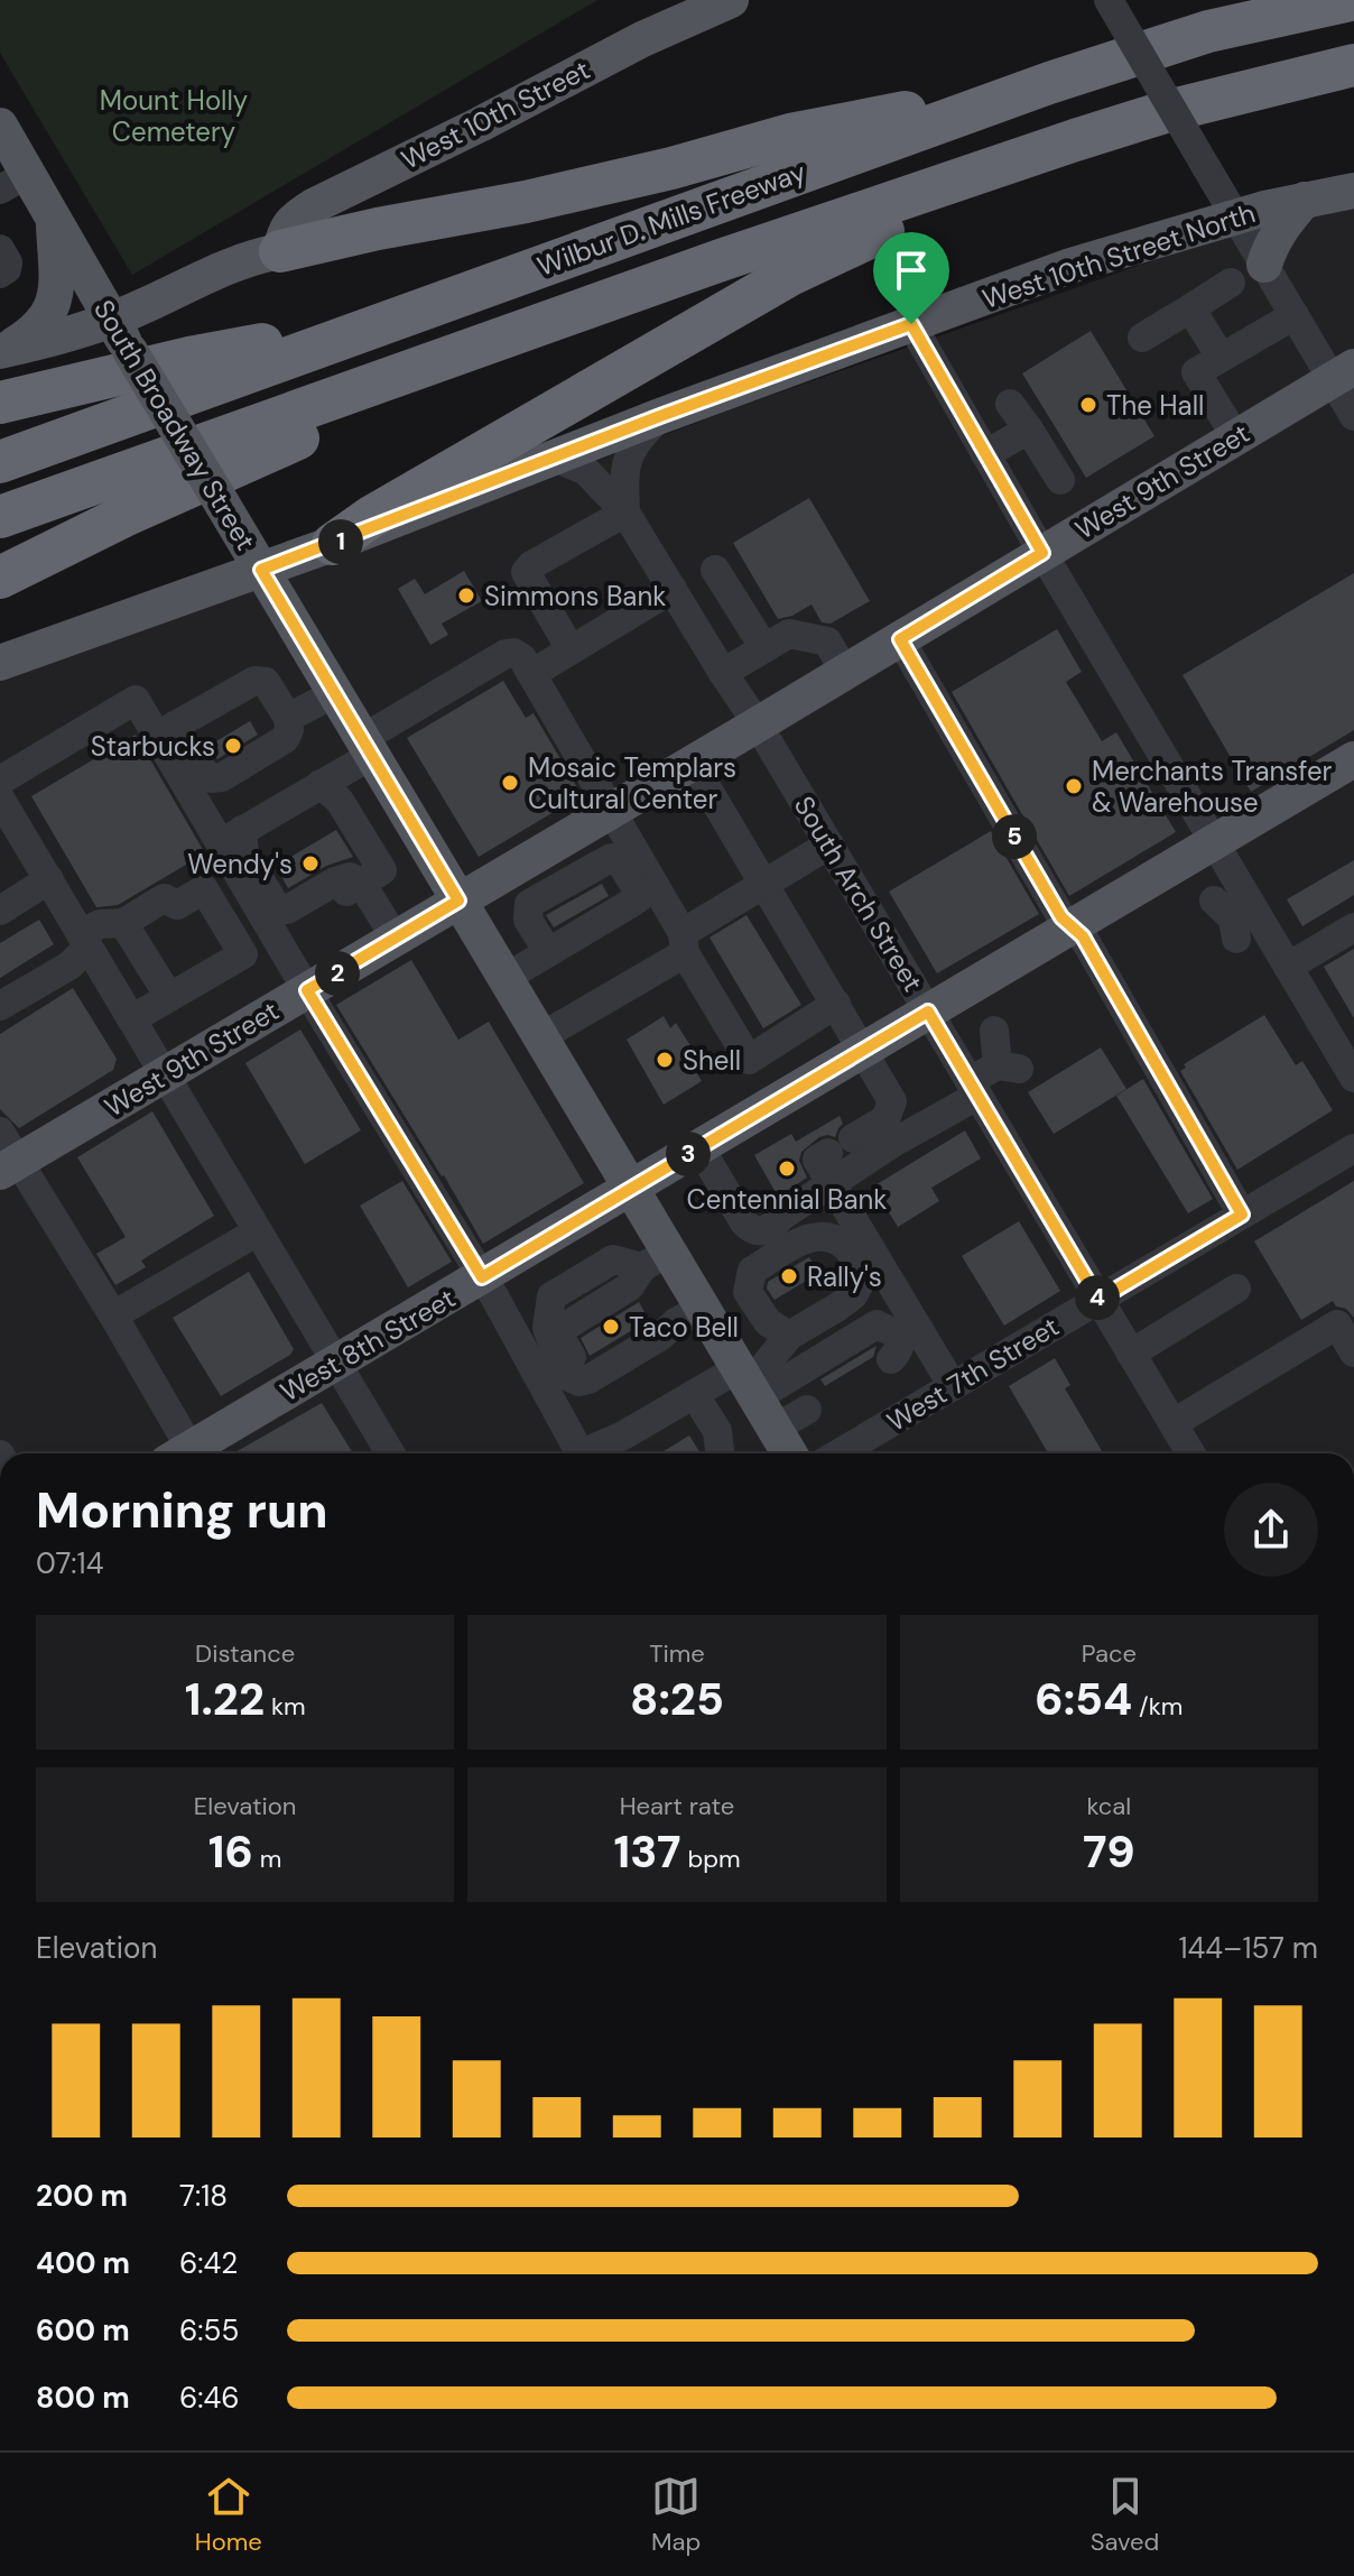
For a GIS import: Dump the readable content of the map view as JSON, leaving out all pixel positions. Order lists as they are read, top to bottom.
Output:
{
  "streets": {
    "highway": ["Wilbur D. Mills Freeway"],
    "main road": [
      "West 10th Street",
      "West 10th Street North",
      "South Broadway Street",
      "West 9th Street",
      "West 8th Street"
    ],
    "street": ["South Arch Street", "West 7th Street"]
  },
  "crossings": [
    ["West 10th Street North", "South Broadway Street"],
    ["West 10th Street North", "South Arch Street"],
    ["South Broadway Street", "West 9th Street"],
    ["South Broadway Street", "West 8th Street"],
    ["West 9th Street", "South Arch Street"],
    ["South Arch Street", "West 8th Street"],
    ["South Arch Street", "West 7th Street"]
  ],
  "parks": ["Mount Holly Cemetery"],
  "places": [
    "The Hall",
    "Simmons Bank",
    "Starbucks",
    "Mosaic Templars Cultural Center",
    "Merchants Transfer & Warehouse",
    "Wendy's",
    "Shell",
    "Centennial Bank",
    "Rally's",
    "Taco Bell"
  ],
  "page": {
    "pins": [
      "1",
      "5",
      "2",
      "3",
      "4"
    ],
    "heading": ["Morning run", "07:14"],
    "stats": [
      ["Distance", "1.22 km"],
      ["Time", "8:25"],
      ["Pace", "6:54 /km"],
      ["Elevation", "16 m"],
      ["Heart rate", "137 bpm"],
      ["kcal", "79"]
    ],
    "chart": ["Elevation", "144–157 m"],
    "list": [
      {
        "name": "200 m",
        "note": "7:18"
      },
      {
        "name": "400 m",
        "note": "6:42"
      },
      {
        "name": "600 m",
        "note": "6:55"
      },
      {
        "name": "800 m",
        "note": "6:46"
      }
    ],
    "tabs": ["Home", "Map", "Saved"]
  }
}
